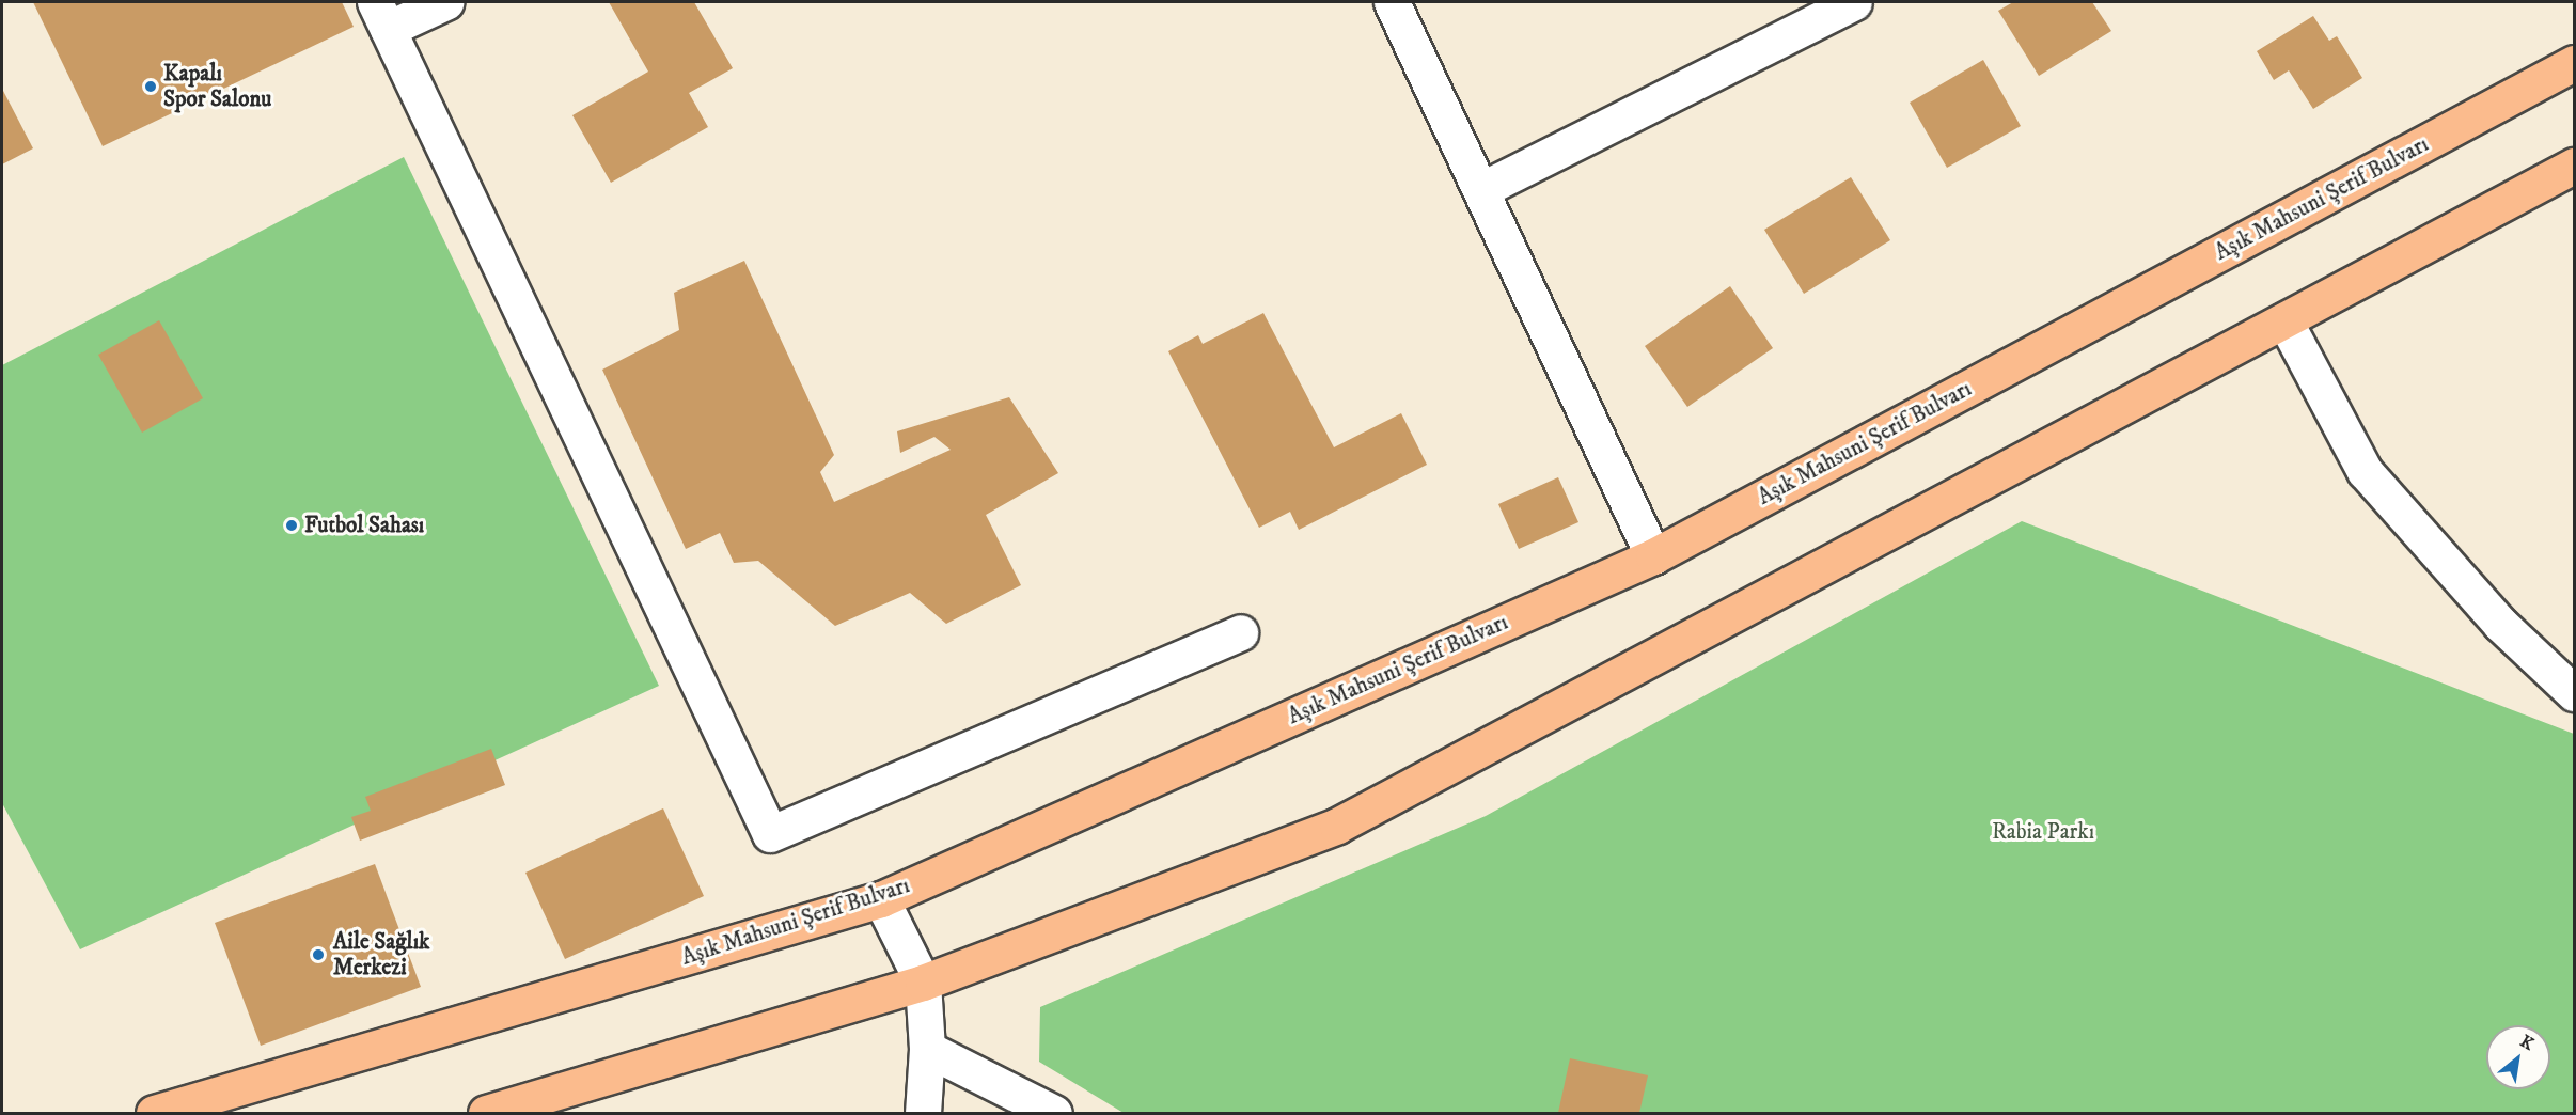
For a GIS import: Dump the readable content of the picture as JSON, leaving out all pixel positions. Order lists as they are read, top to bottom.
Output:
{
  "streets": {
    "main road": ["Aşık Mahsuni Şerif Bulvarı"]
  },
  "parks": ["Rabia Parkı"],
  "places": ["Kapalı Spor Salonu", "Futbol Sahası", "Aile Sağlık Merkezi"],
  "north": "top right"
}
